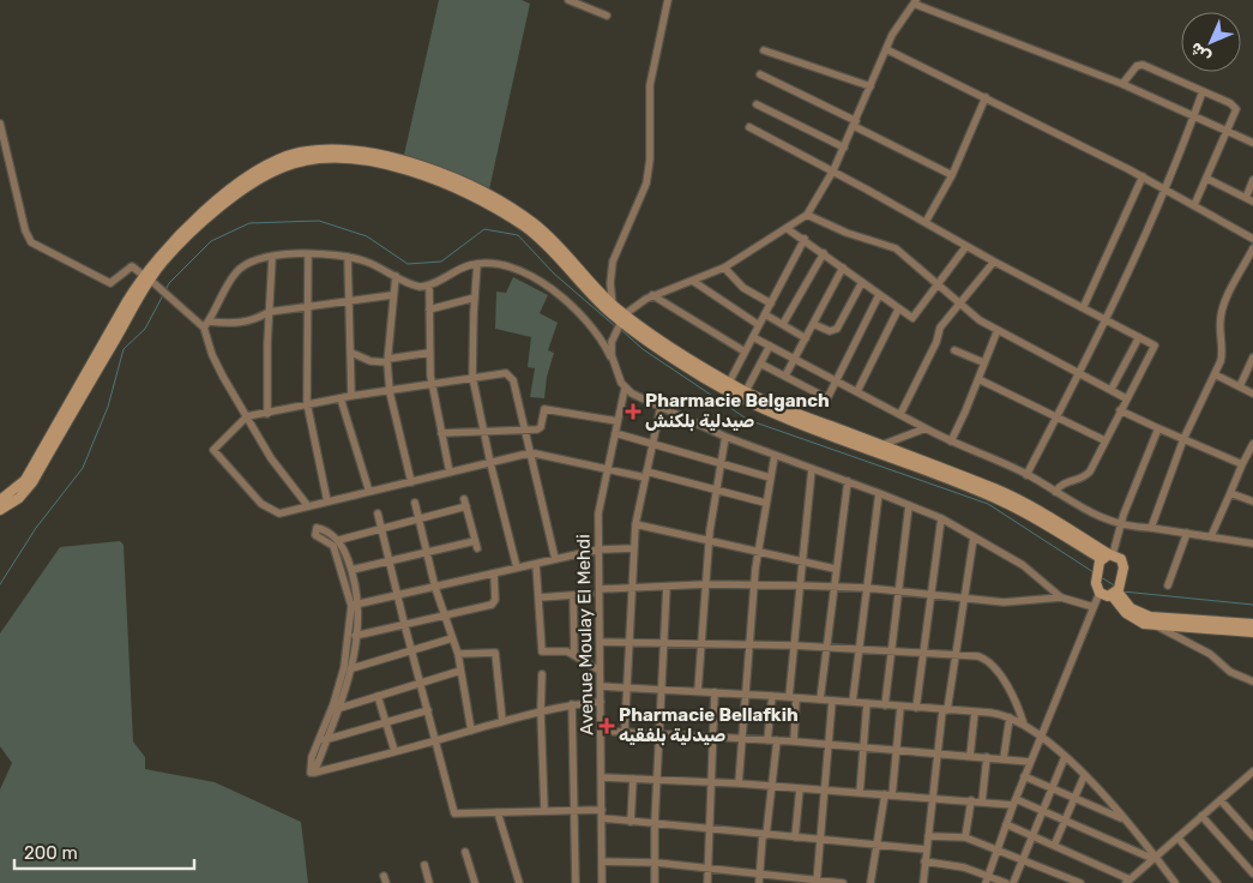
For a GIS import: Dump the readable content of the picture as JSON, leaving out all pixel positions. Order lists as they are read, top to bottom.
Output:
{
  "streets": {
    "street": ["Avenue Moulay El Mehdi"]
  },
  "places": {
    "health": ["Pharmacie Belganch صيدلية بلكنش", "Pharmacie Bellafkih صيدلية بلفقيه"]
  },
  "scale_bar": "200 m",
  "north": "bottom left"
}
